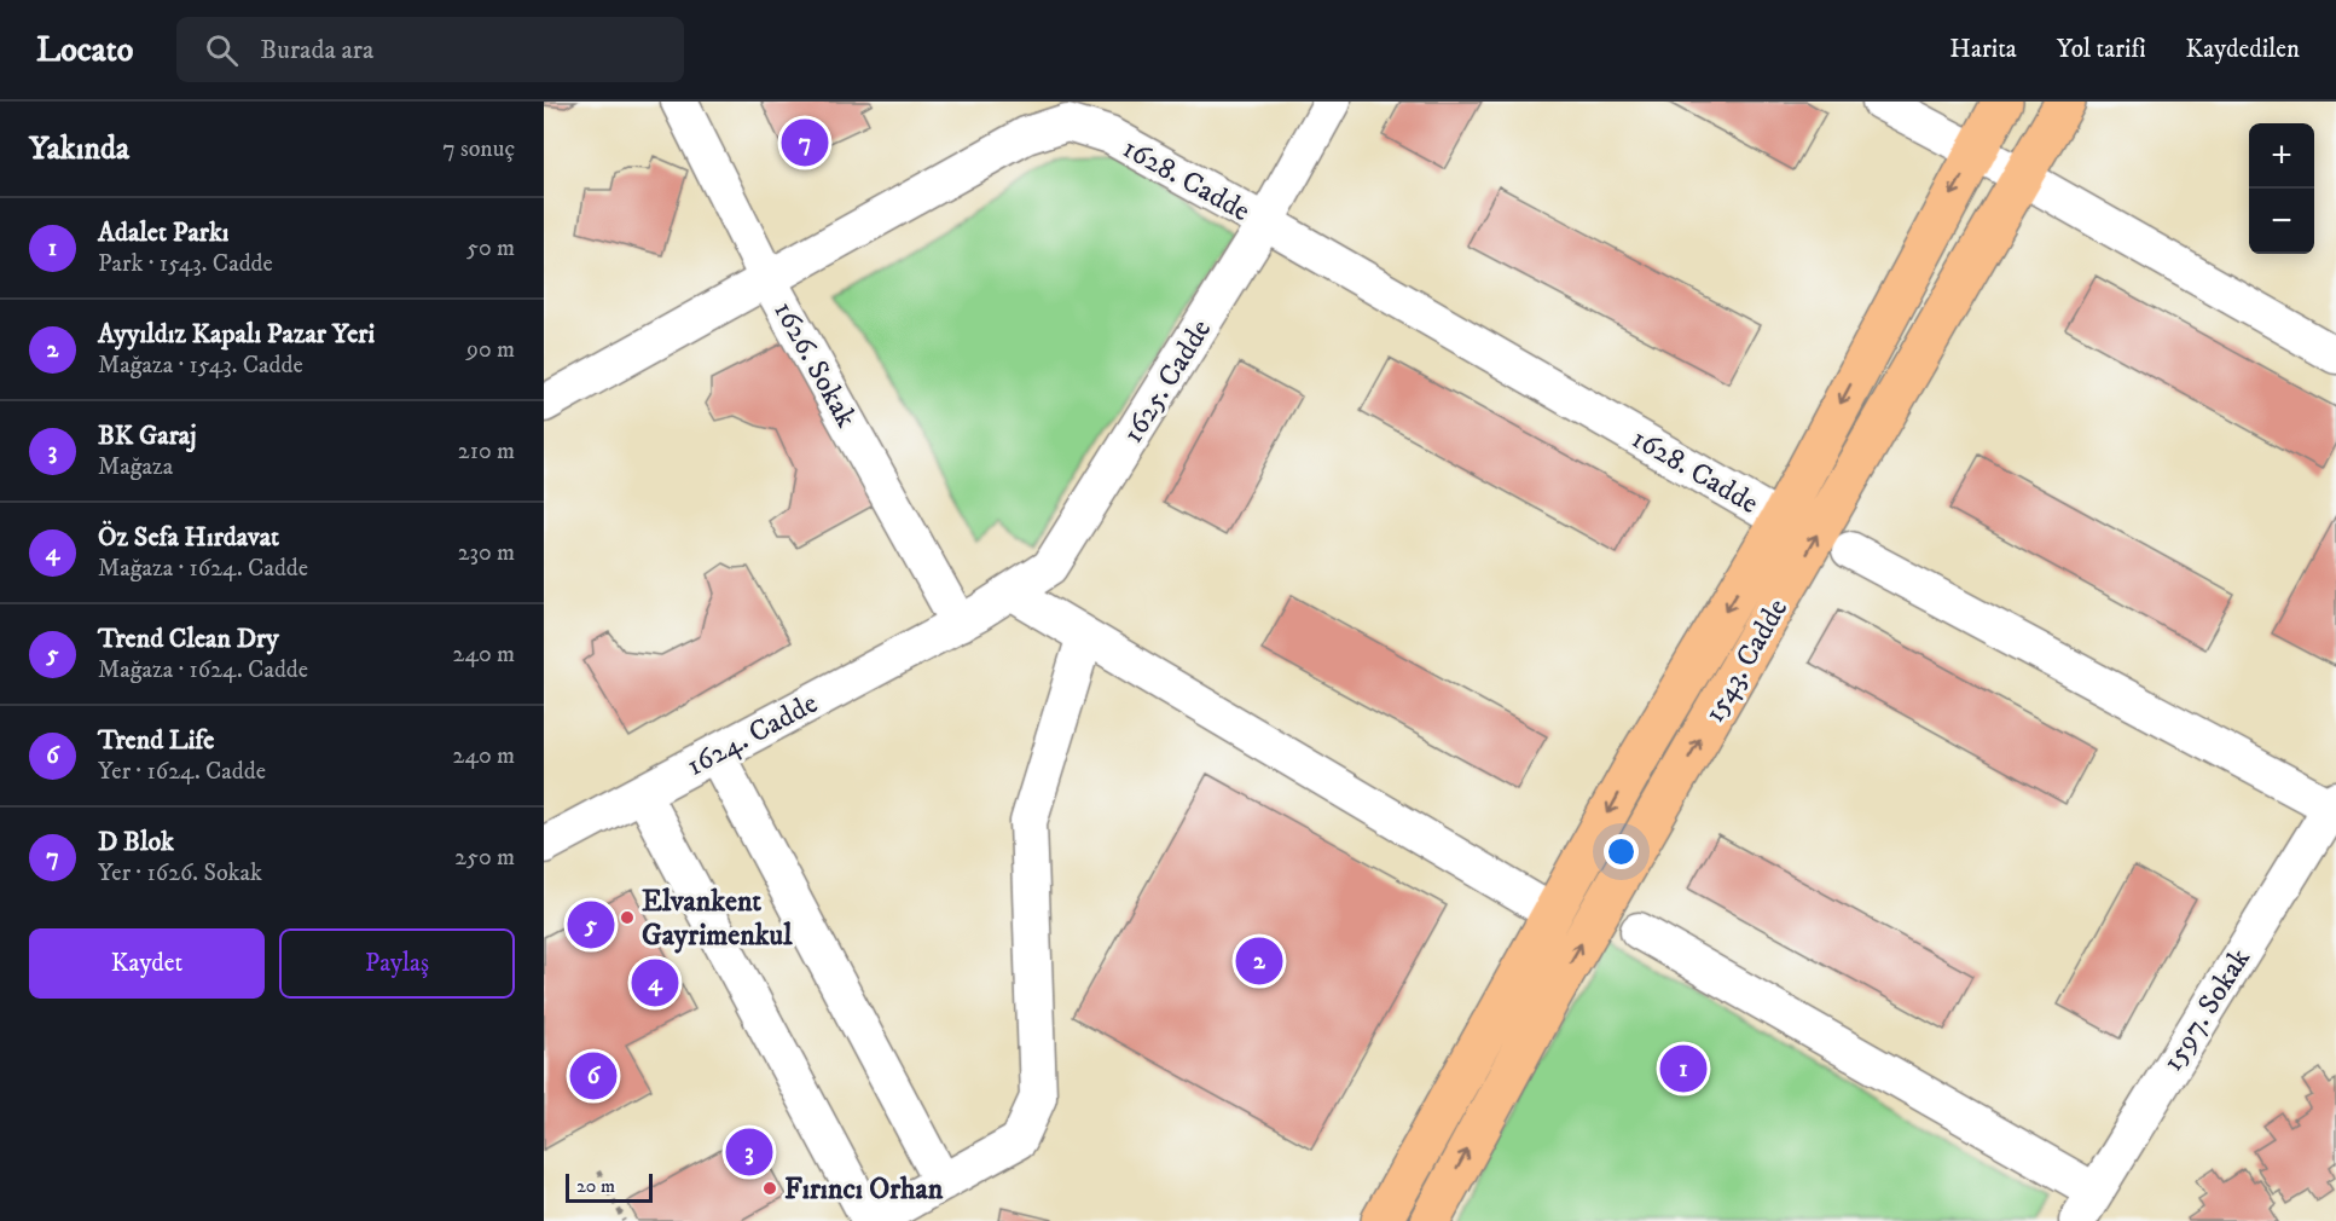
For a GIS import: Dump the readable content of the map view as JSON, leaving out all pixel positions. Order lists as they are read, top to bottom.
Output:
{
  "streets": {
    "main road": ["1543. Cadde"],
    "street": [
      "1628. Cadde",
      "1626. Sokak",
      "1625. Cadde",
      "1624. Cadde",
      "1597. Sokak"
    ]
  },
  "crossings": [
    ["1628. Cadde", "1626. Sokak"],
    ["1628. Cadde", "1625. Cadde"],
    ["1628. Cadde", "1543. Cadde"],
    ["1626. Sokak", "1625. Cadde"],
    ["1626. Sokak", "1624. Cadde"],
    ["1625. Cadde", "1624. Cadde"]
  ],
  "places": ["Elvankent Gayrimenkul", "Fırıncı Orhan"],
  "scale_bar": "20 m",
  "page": {
    "header": "Locato",
    "search": "Burada ara",
    "nav": ["Harita", "Yol tarifi", "Kaydedilen"],
    "heading": ["Yakında", "7 sonuç"],
    "pins": [
      "7",
      "5",
      "2",
      "4",
      "1",
      "6",
      "3"
    ],
    "map_buttons": ["+", "−"],
    "list": [
      {
        "mark": "1",
        "name": "Adalet Parkı",
        "note": "Park · 1543. Cadde",
        "value": "50 m"
      },
      {
        "mark": "2",
        "name": "Ayyıldız Kapalı Pazar Yeri",
        "note": "Mağaza · 1543. Cadde",
        "value": "90 m"
      },
      {
        "mark": "3",
        "name": "BK Garaj",
        "note": "Mağaza",
        "value": "210 m"
      },
      {
        "mark": "4",
        "name": "Öz Sefa Hırdavat",
        "note": "Mağaza · 1624. Cadde",
        "value": "230 m"
      },
      {
        "mark": "5",
        "name": "Trend Clean Dry",
        "note": "Mağaza · 1624. Cadde",
        "value": "240 m"
      },
      {
        "mark": "6",
        "name": "Trend Life",
        "note": "Yer · 1624. Cadde",
        "value": "240 m"
      },
      {
        "mark": "7",
        "name": "D Blok",
        "note": "Yer · 1626. Sokak",
        "value": "250 m"
      }
    ],
    "buttons": ["Kaydet", "Paylaş"],
    "scale": "20 m"
  }
}
